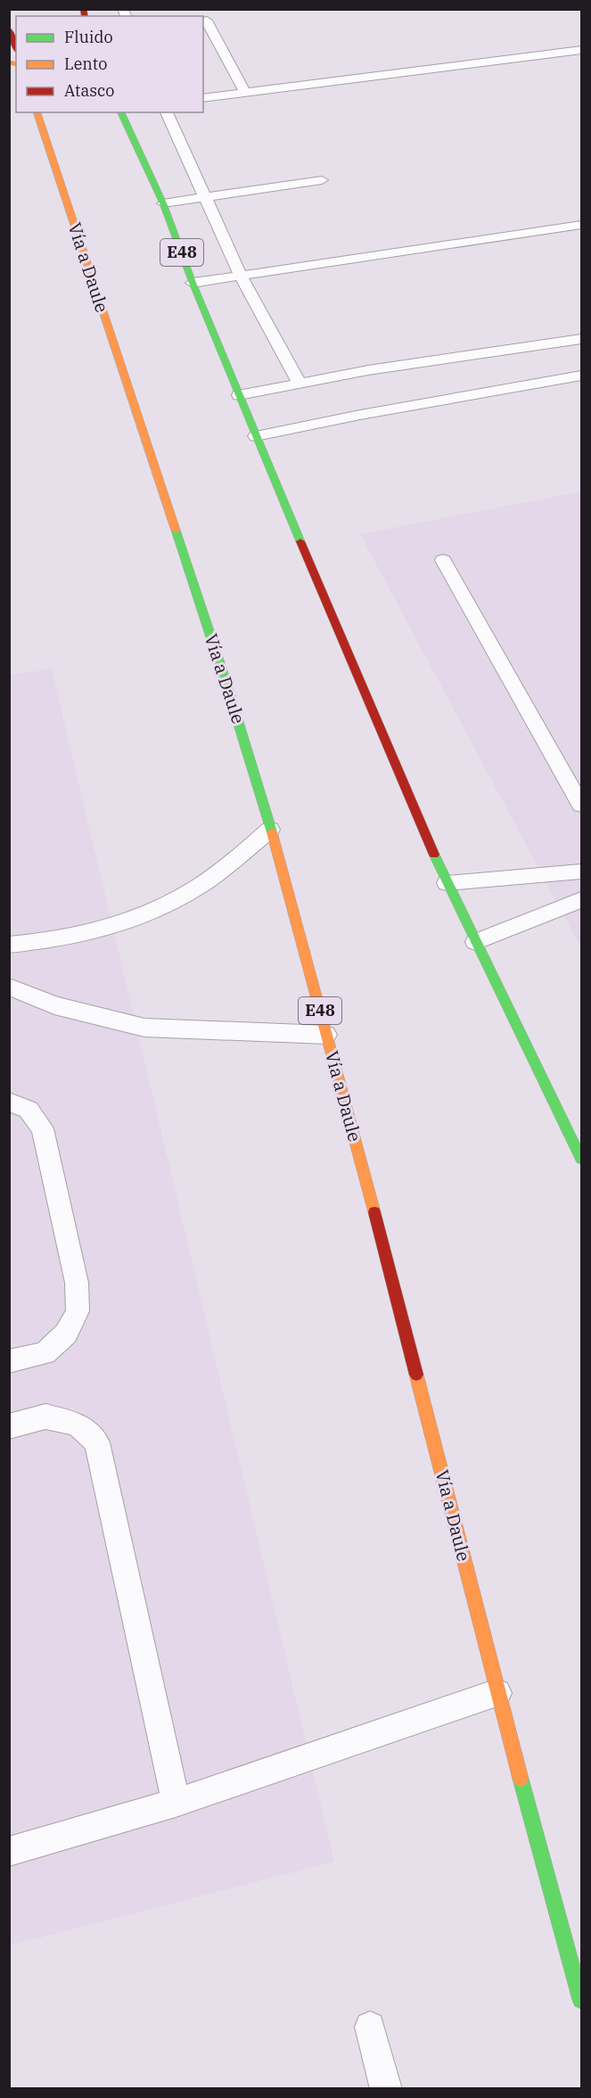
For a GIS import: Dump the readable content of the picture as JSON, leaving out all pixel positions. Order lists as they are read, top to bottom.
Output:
{
  "streets": {
    "main road": ["E48", "Vía a Daule"]
  },
  "legend": ["Fluido", "Lento", "Atasco"]
}
